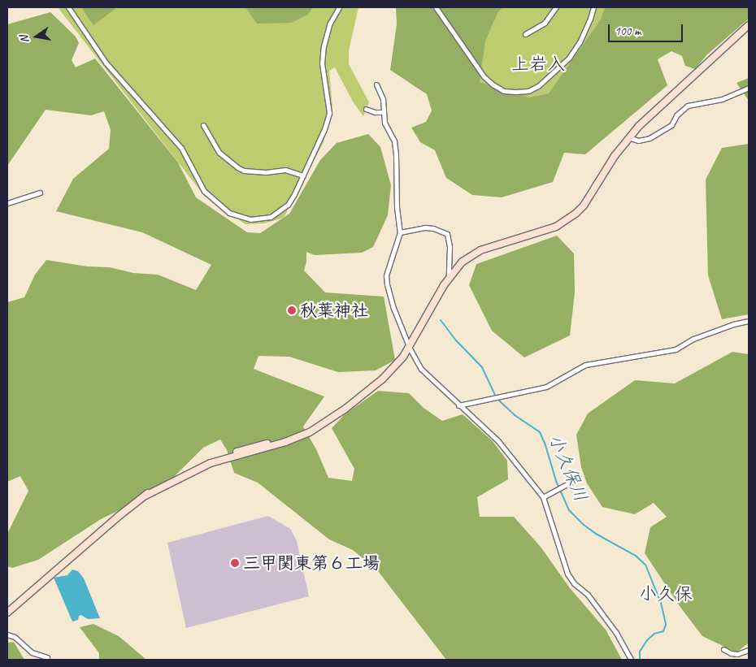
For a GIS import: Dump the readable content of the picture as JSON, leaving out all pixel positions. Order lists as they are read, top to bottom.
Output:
{
  "districts": ["上岩入", "小久保"],
  "water": ["小久保川"],
  "places": ["秋葉神社", "三甲関東第６工場"],
  "scale_bar": "100 m",
  "north": "left"
}
